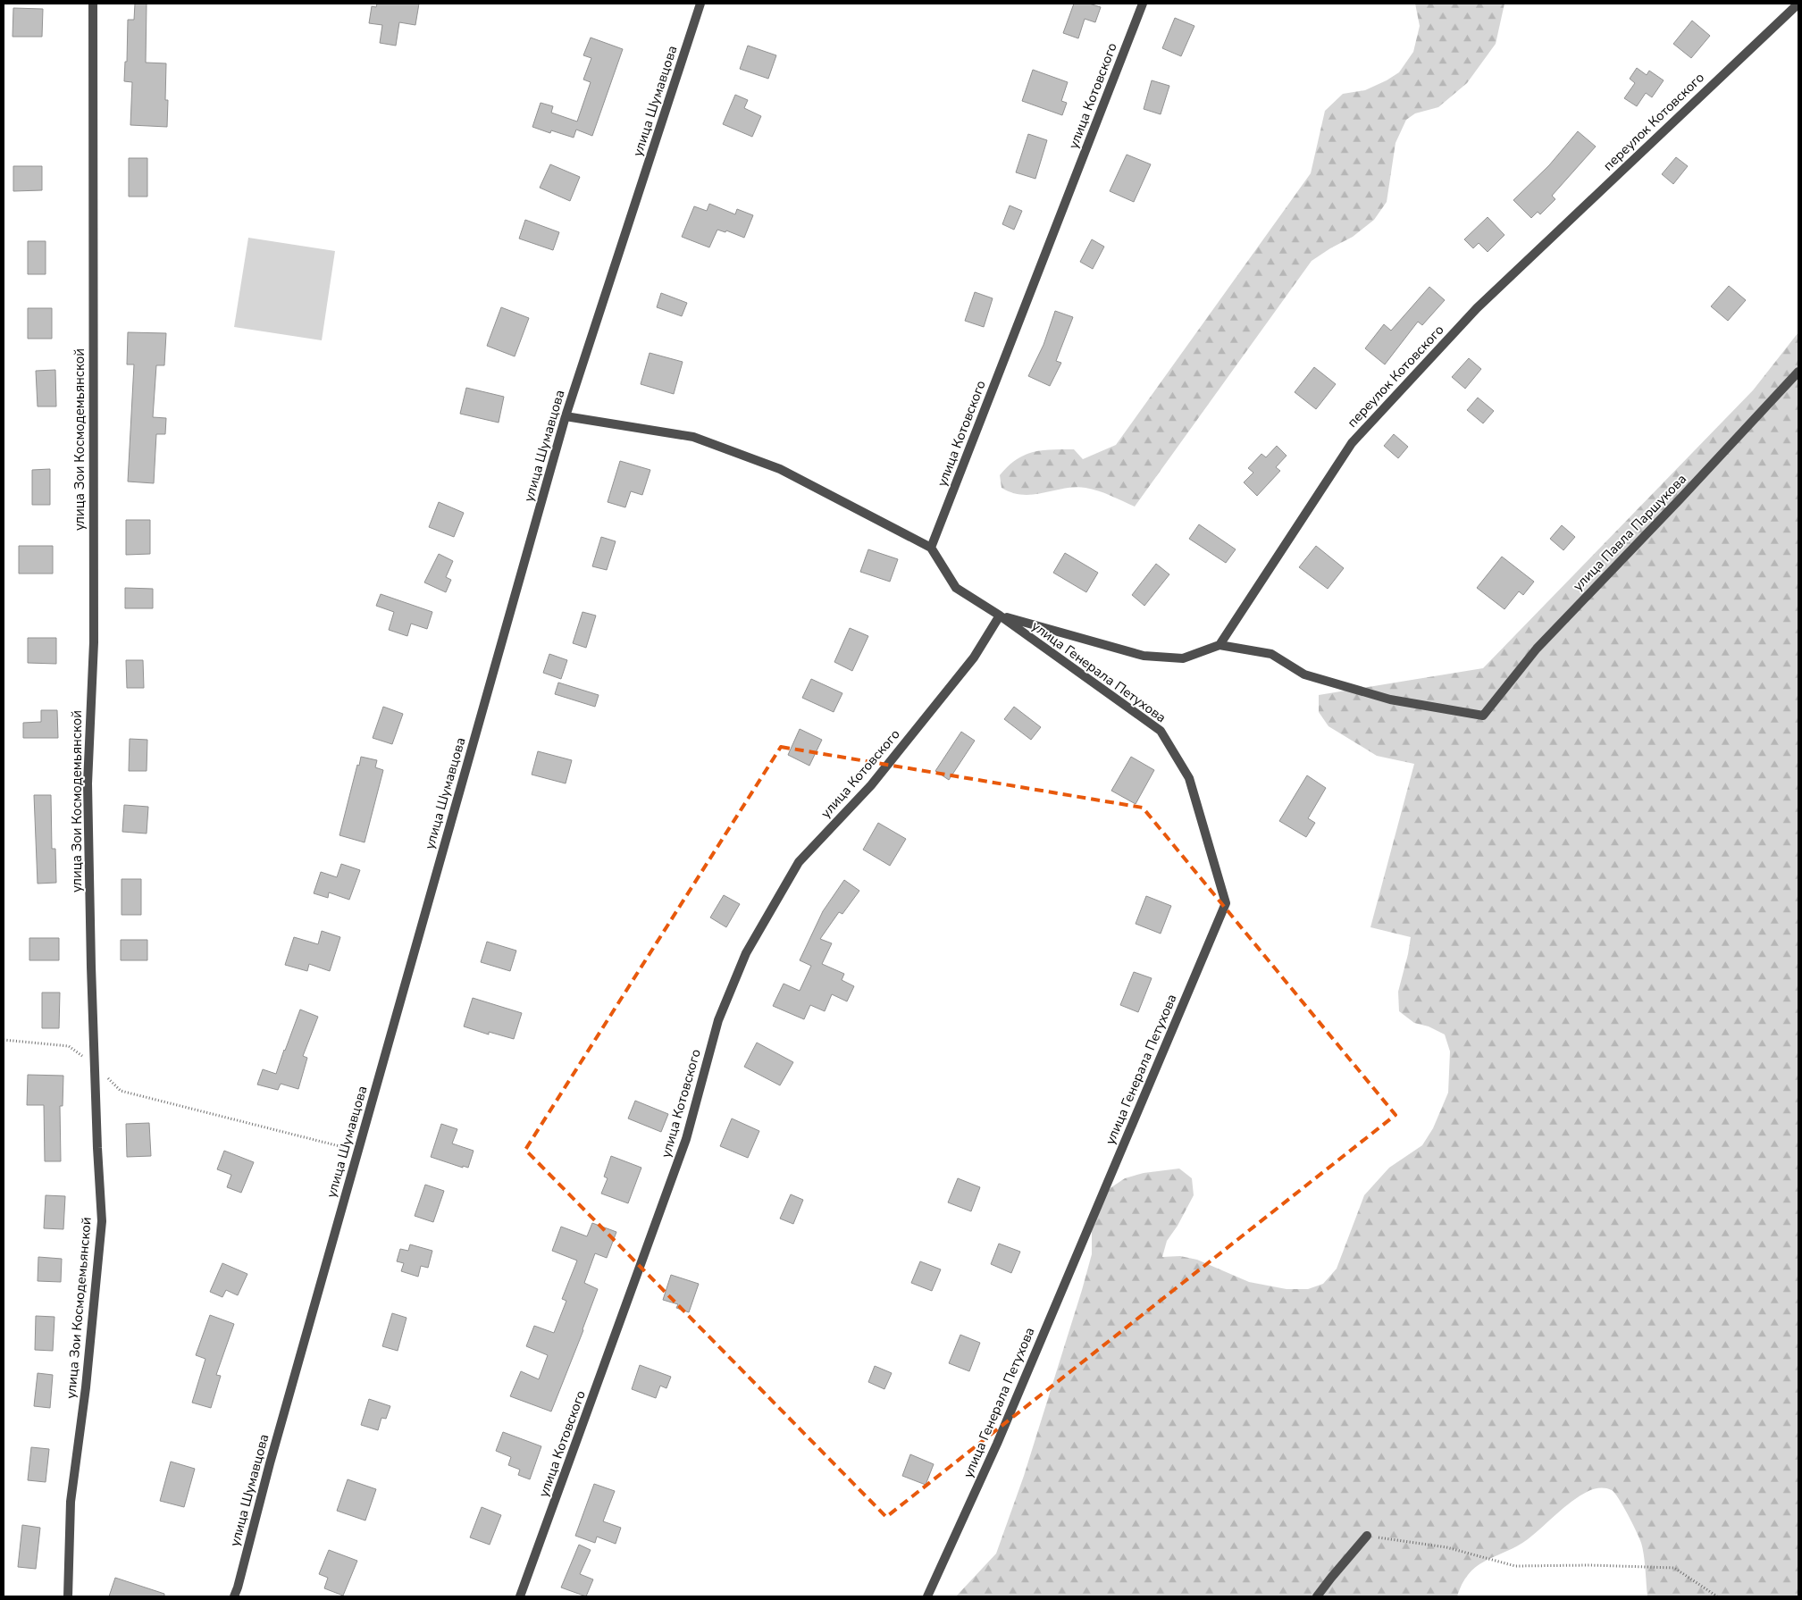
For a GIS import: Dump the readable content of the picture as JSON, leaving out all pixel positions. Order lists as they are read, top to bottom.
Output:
{
  "streets": {
    "street": [
      "улица Котовского",
      "улица Шумавцова",
      "переулок Котовского",
      "улица Зои Космодемьянской",
      "улица Павла Паршукова",
      "улица Генерала Петухова"
    ]
  },
  "crossings": [
    ["улица Котовского", "улица Генерала Петухова"],
    ["переулок Котовского", "улица Павла Паршукова"]
  ]
}
